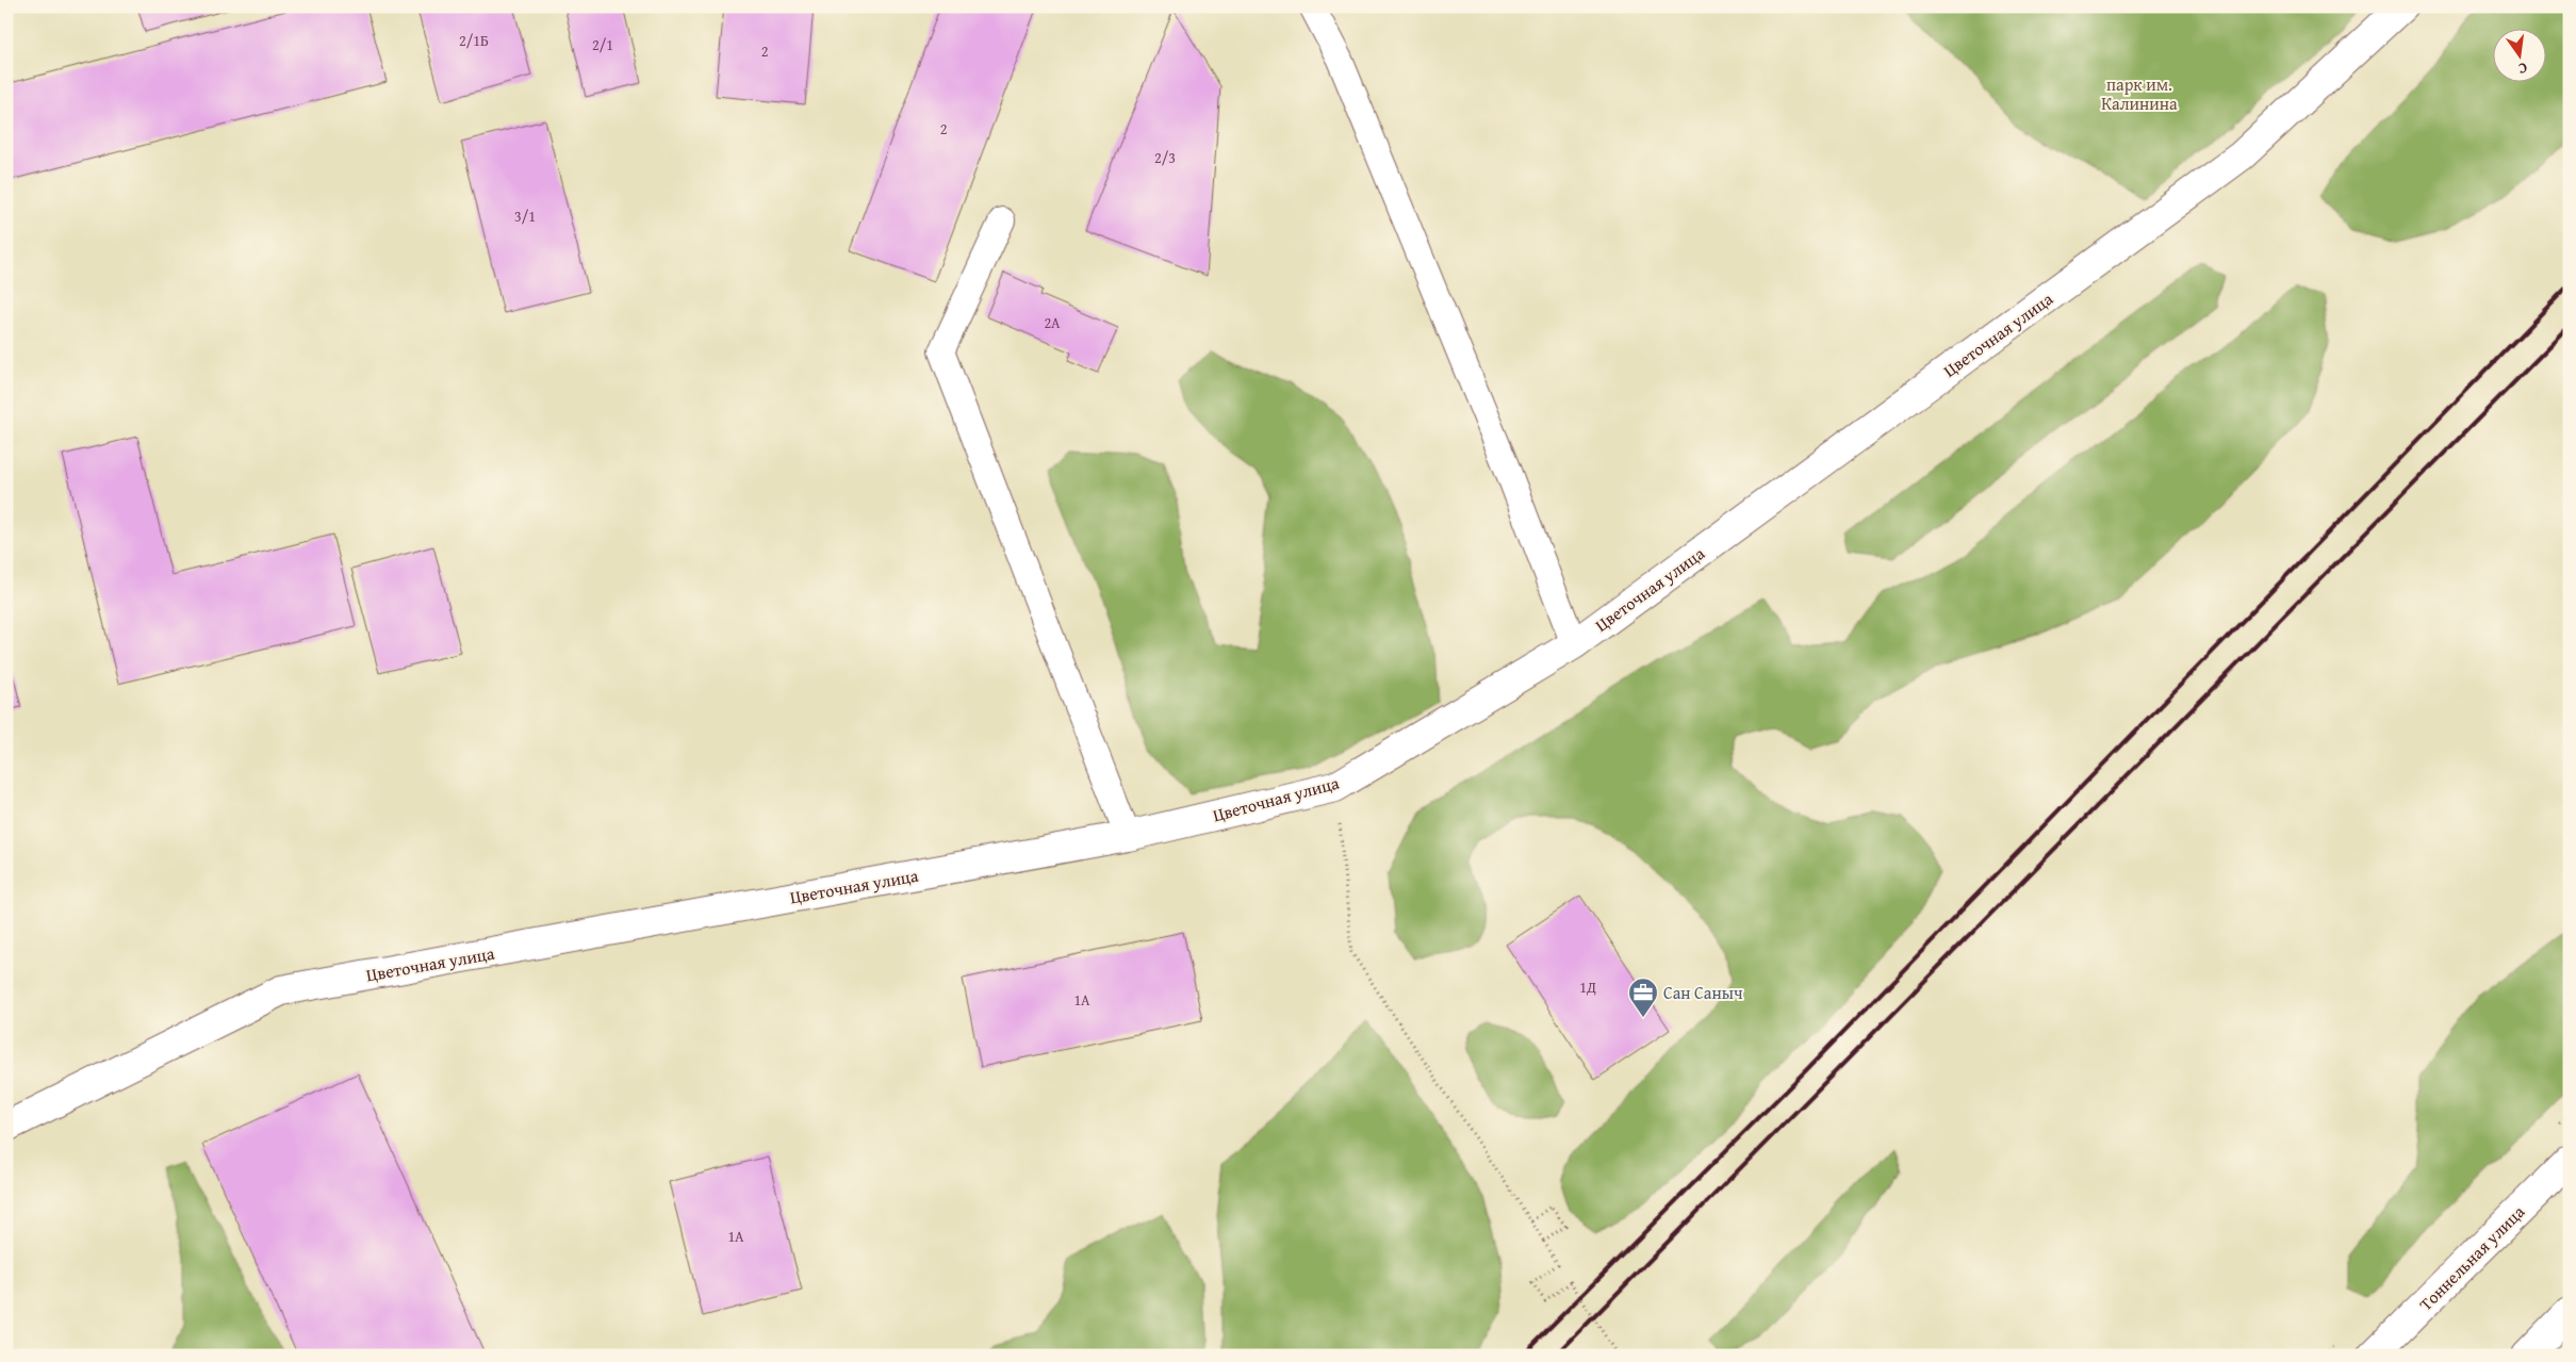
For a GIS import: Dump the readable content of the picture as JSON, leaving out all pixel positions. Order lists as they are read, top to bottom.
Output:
{
  "streets": {
    "street": ["Цветочная улица", "Тоннельная улица"]
  },
  "parks": ["парк им. Калинина"],
  "places": {
    "office": ["Сан Саныч"]
  },
  "house_numbers": [
    "2/1Б",
    "2/1",
    "2",
    "2",
    "2/3",
    "3/1",
    "2А",
    "1Д",
    "1А",
    "1А"
  ],
  "north": "bottom"
}
